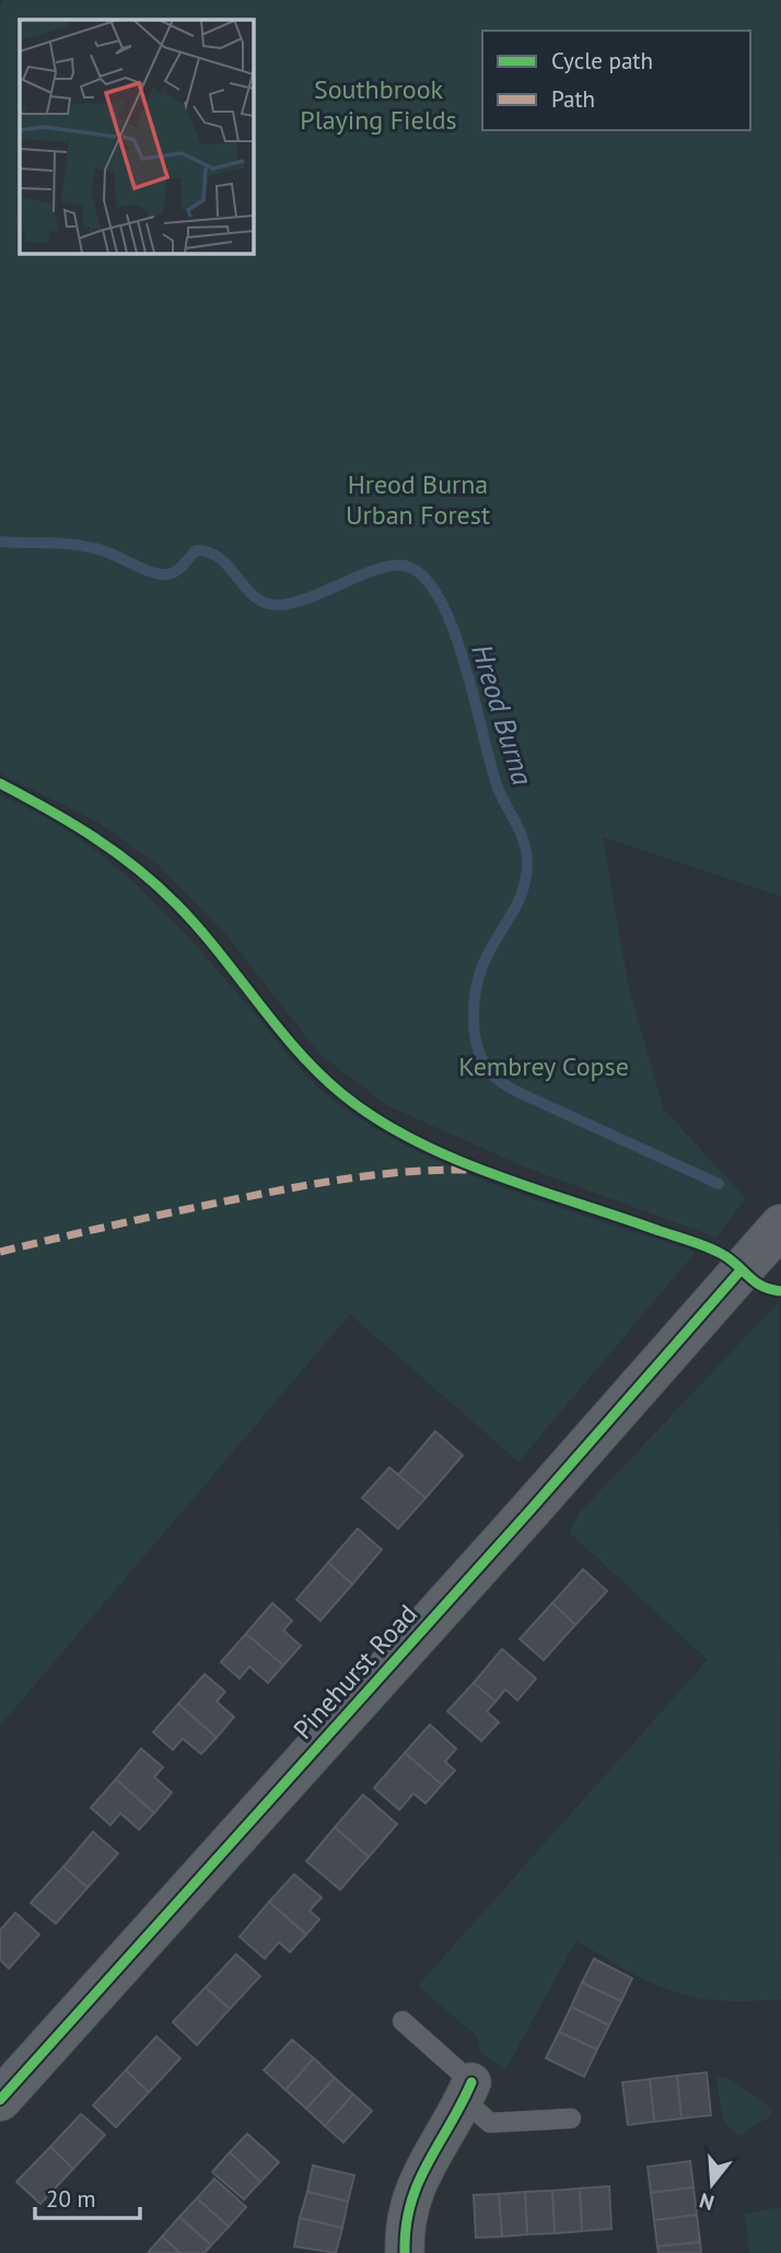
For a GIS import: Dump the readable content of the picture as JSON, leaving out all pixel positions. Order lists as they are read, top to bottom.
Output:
{
  "streets": {
    "street": ["Pinehurst Road"]
  },
  "water": ["Hreod Burna"],
  "parks": ["Southbrook Playing Fields", "Hreod Burna Urban Forest", "Kembrey Copse"],
  "legend": ["Cycle path", "Path"],
  "scale_bar": "20 m",
  "north": "bottom"
}
